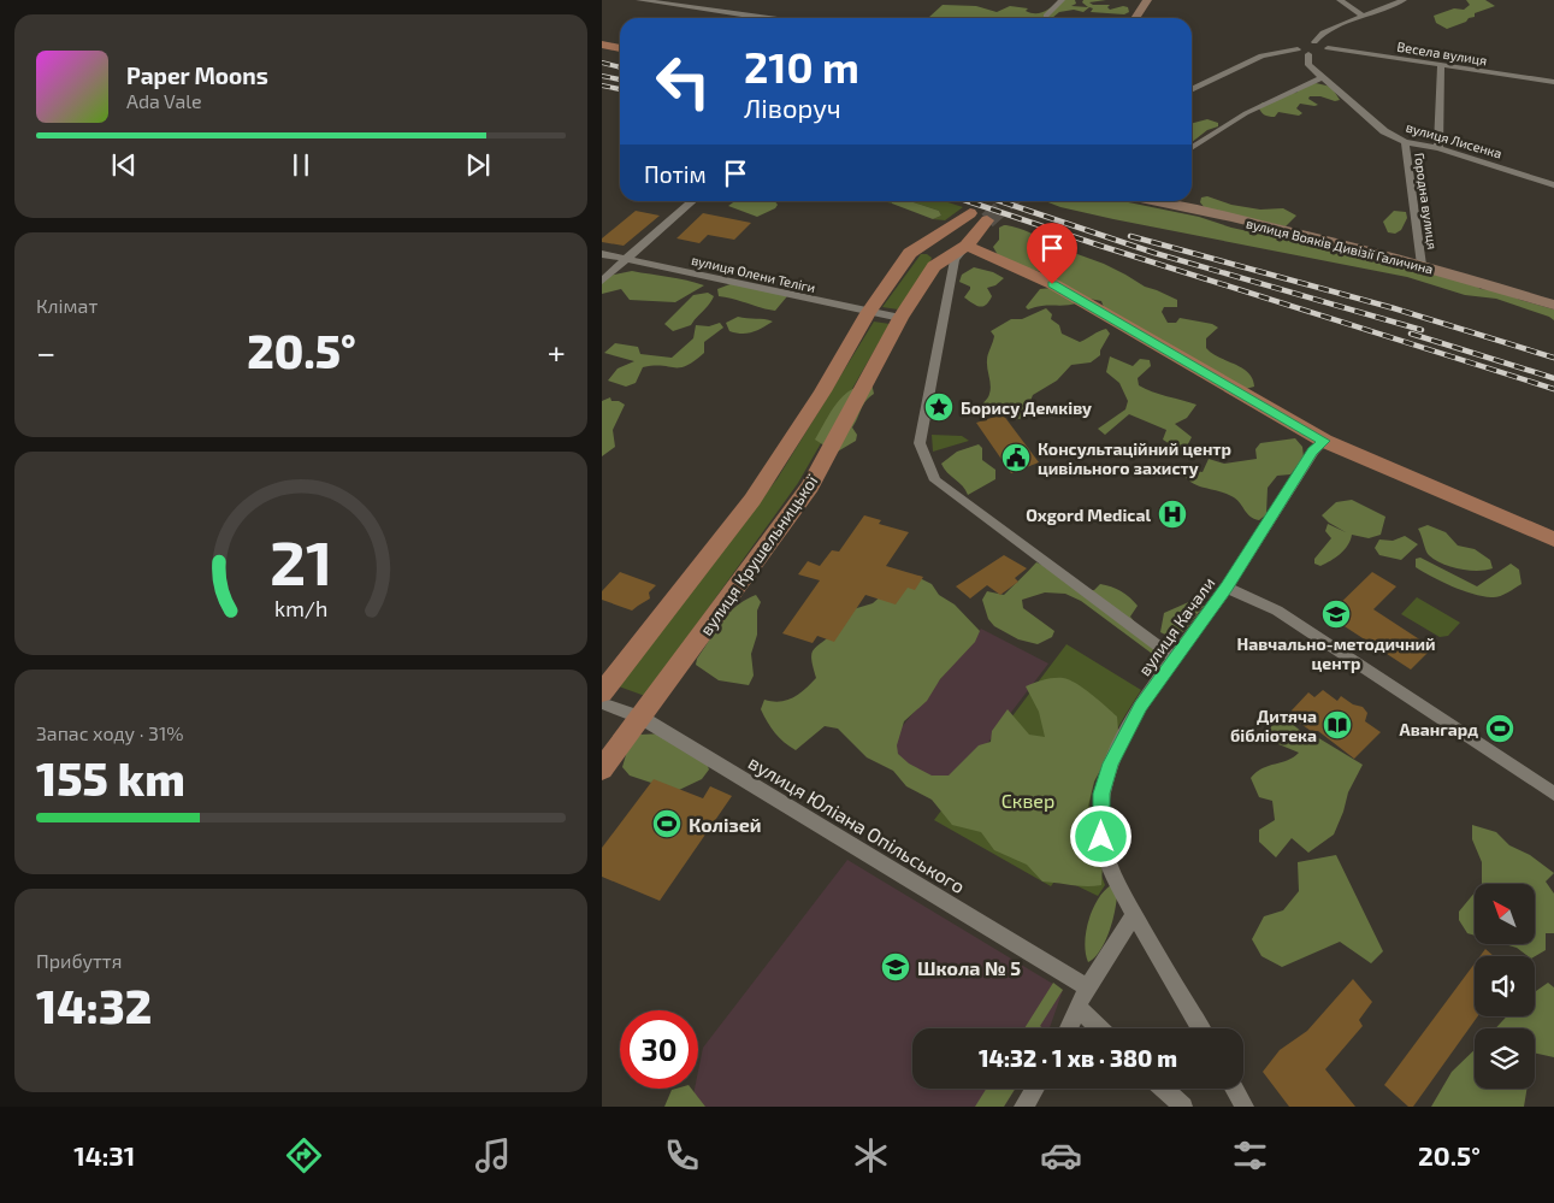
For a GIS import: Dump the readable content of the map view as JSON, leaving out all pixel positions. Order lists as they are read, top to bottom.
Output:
{
  "streets": {
    "main road": ["вулиця Вояків Дивізії Галичина", "вулиця Крушельницької"],
    "street": [
      "Весела вулиця",
      "вулиця Лисенка",
      "Городна вулиця",
      "вулиця Олени Теліги",
      "вулиця Качали",
      "вулиця Юліана Опільського"
    ]
  },
  "crossings": [
    ["Весела вулиця", "вулиця Лисенка"],
    ["вулиця Лисенка", "Городна вулиця"],
    ["Городна вулиця", "вулиця Вояків Дивізії Галичина"],
    ["вулиця Олени Теліги", "вулиця Крушельницької"],
    ["вулиця Крушельницької", "вулиця Юліана Опільського"]
  ],
  "parks": ["Сквер"],
  "places": {
    "place": ["Борису Демківу"],
    "public building": ["Консультаційний центр цивільного захисту"],
    "hospital": ["Oxgord Medical"],
    "school or university": ["Навчально-методичний центр", "Школа № 5"],
    "library": ["Дитяча бібліотека"],
    "sports": ["Авангард", "Колізей"]
  },
  "north": "top left",
  "page": {
    "turn": ["210 m", "Ліворуч"],
    "song": ["Paper Moons", "Ada Vale"],
    "then": "Потім",
    "tile": [
      "Клімат",
      ["Запас ходу · 31%", "155 km"],
      ["Прибуття", "14:32"]
    ],
    "heat": ["−", "20.5°", "+"],
    "limit": "30",
    "trip": "14:32 · 1 хв · 380 m",
    "tabs": ["14:31", "20.5°"],
    "gauge": ["21", "km/h"]
  }
}
